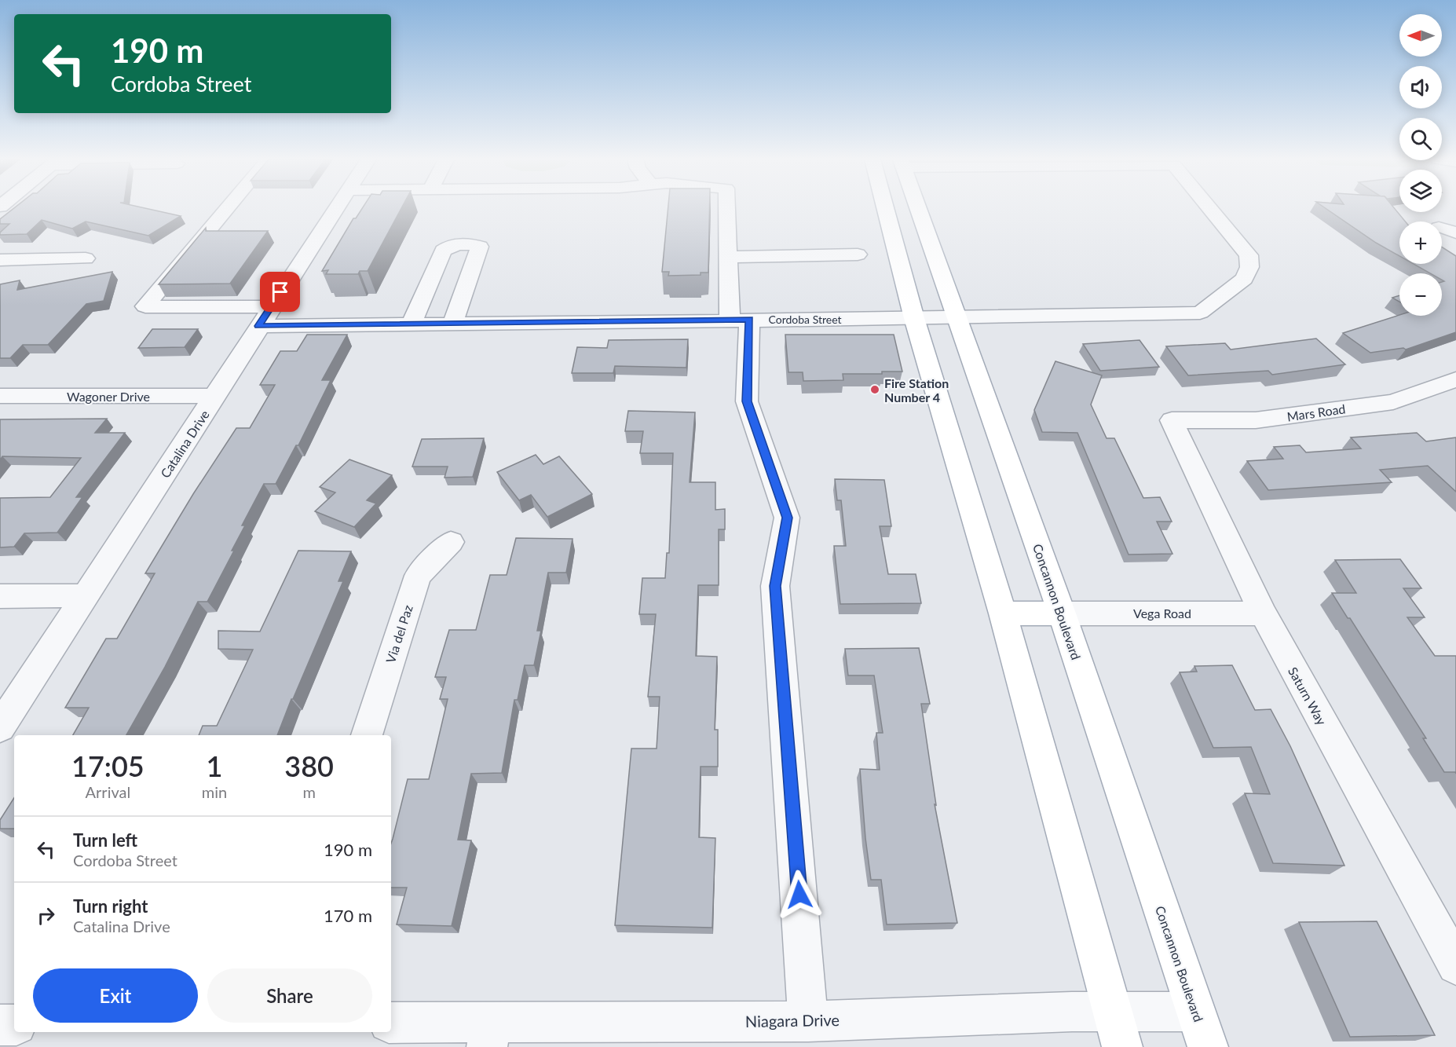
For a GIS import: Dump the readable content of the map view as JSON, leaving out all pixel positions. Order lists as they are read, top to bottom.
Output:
{
  "streets": {
    "main road": ["Concannon Boulevard"],
    "street": [
      "Cordoba Street",
      "Wagoner Drive",
      "Mars Road",
      "Catalina Drive",
      "Vega Road",
      "Via del Paz",
      "Saturn Way",
      "Niagara Drive"
    ]
  },
  "crossings": [
    ["Cordoba Street", "Catalina Drive"],
    ["Cordoba Street", "Concannon Boulevard"],
    ["Wagoner Drive", "Catalina Drive"],
    ["Mars Road", "Saturn Way"],
    ["Concannon Boulevard", "Vega Road"],
    ["Concannon Boulevard", "Niagara Drive"],
    ["Vega Road", "Saturn Way"]
  ],
  "places": ["Fire Station Number 4"],
  "north": "left",
  "page": {
    "map_buttons": ["+", "−"],
    "turn": ["190 m", "Cordoba Street"],
    "eta": [
      "17:05",
      "Arrival",
      "1",
      "min",
      "380",
      "m"
    ],
    "list": [
      {
        "name": "Turn left",
        "note": "Cordoba Street",
        "value": "190 m"
      },
      {
        "name": "Turn right",
        "note": "Catalina Drive",
        "value": "170 m"
      }
    ],
    "buttons": ["Exit", "Share"]
  }
}
